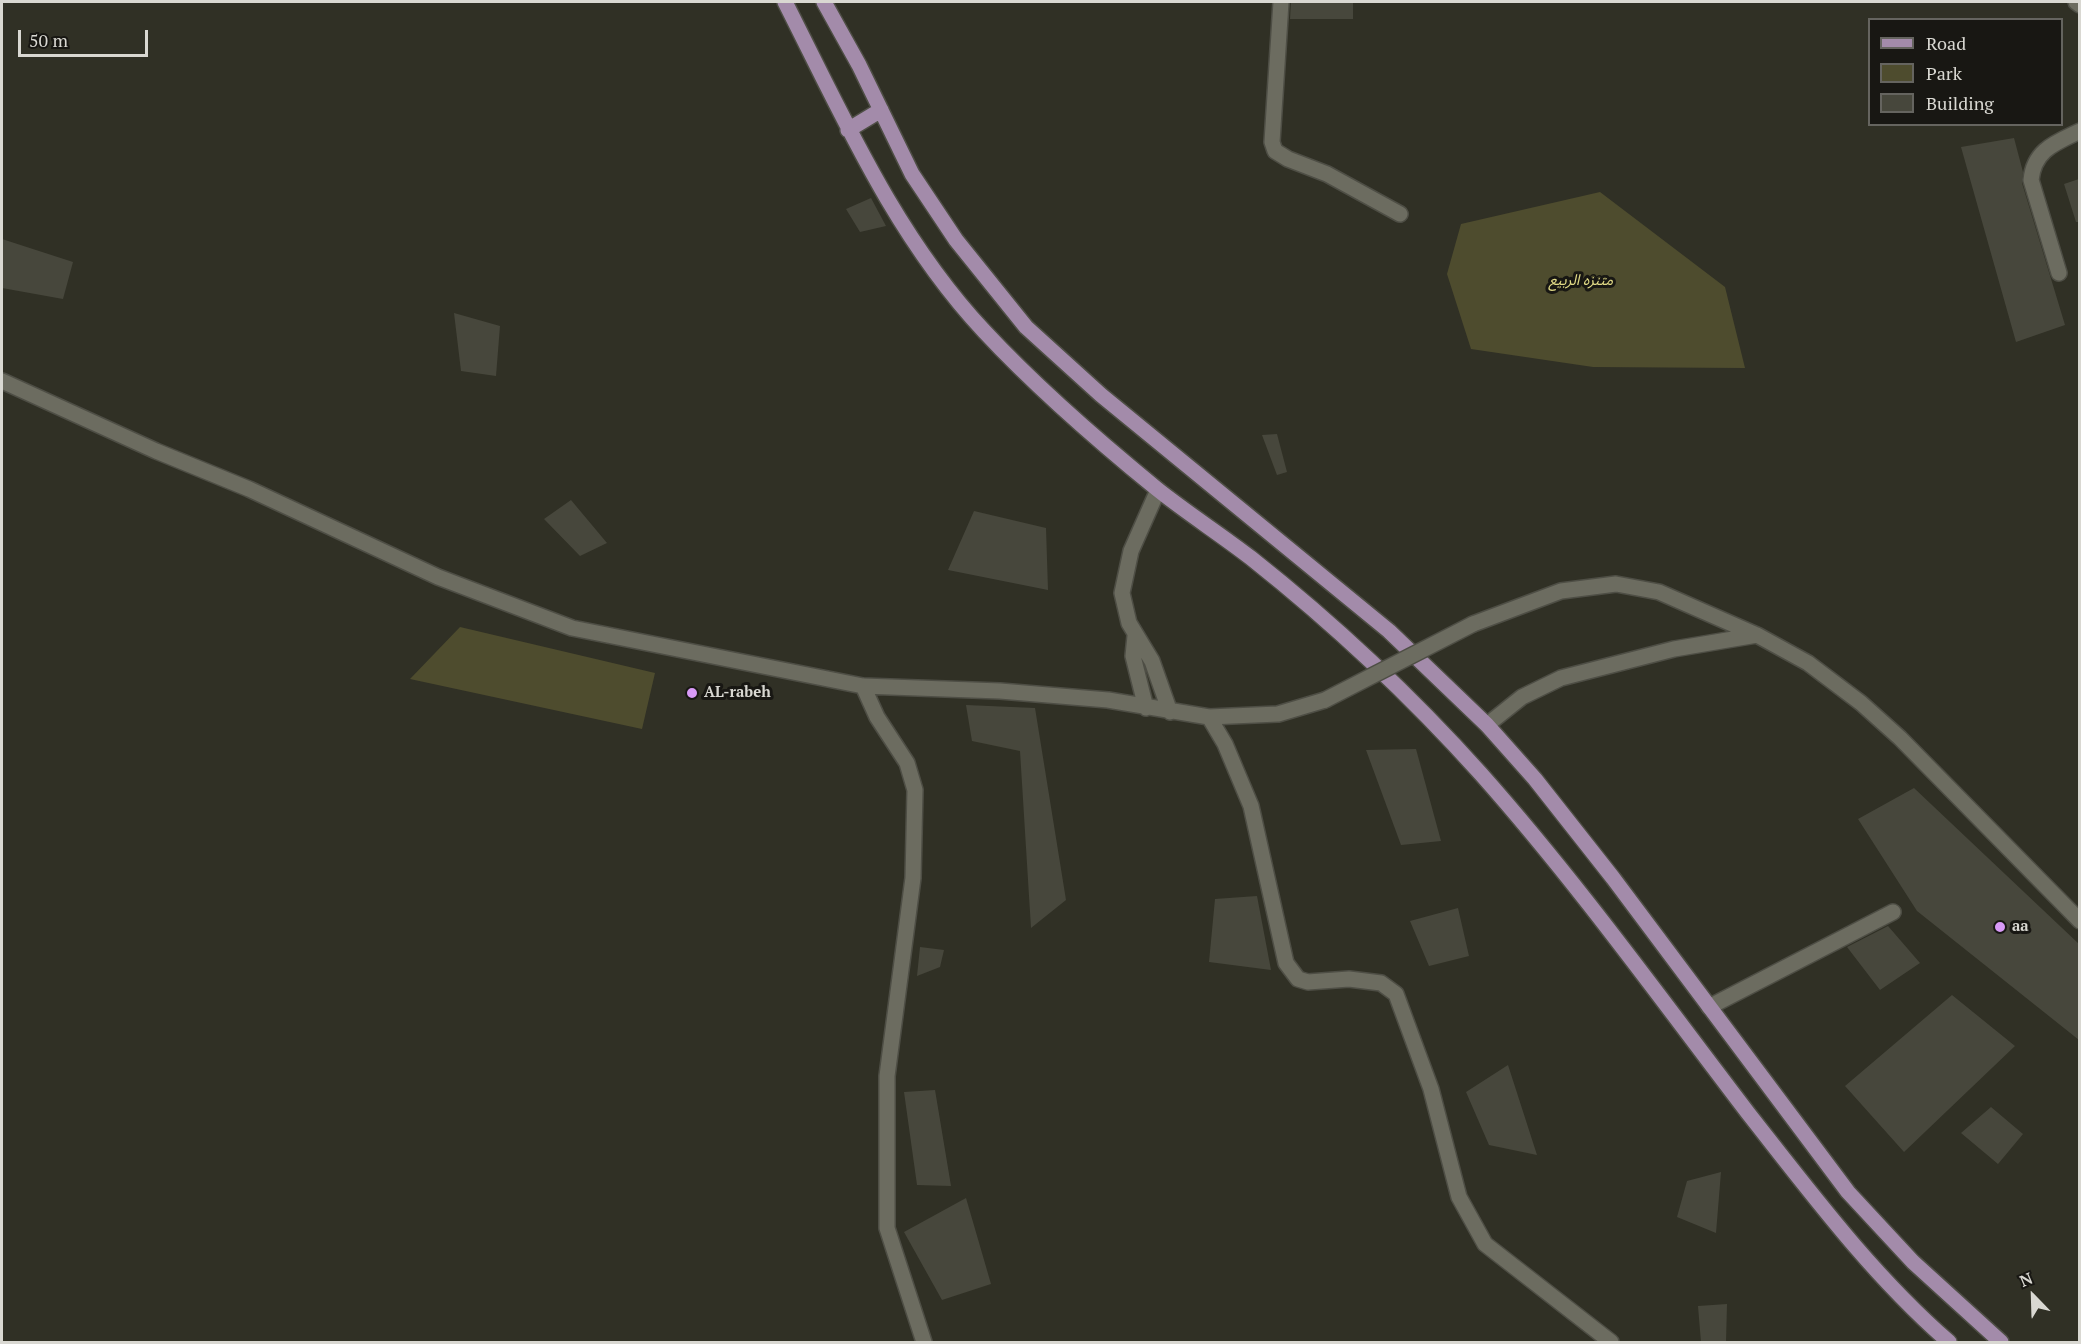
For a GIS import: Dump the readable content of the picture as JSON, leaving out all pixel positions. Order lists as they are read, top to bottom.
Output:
{
  "parks": ["متنزه الربيع"],
  "places": ["AL-rabeh", "aa"],
  "legend": ["Road", "Park", "Building"],
  "scale_bar": "50 m",
  "north": "top left"
}
